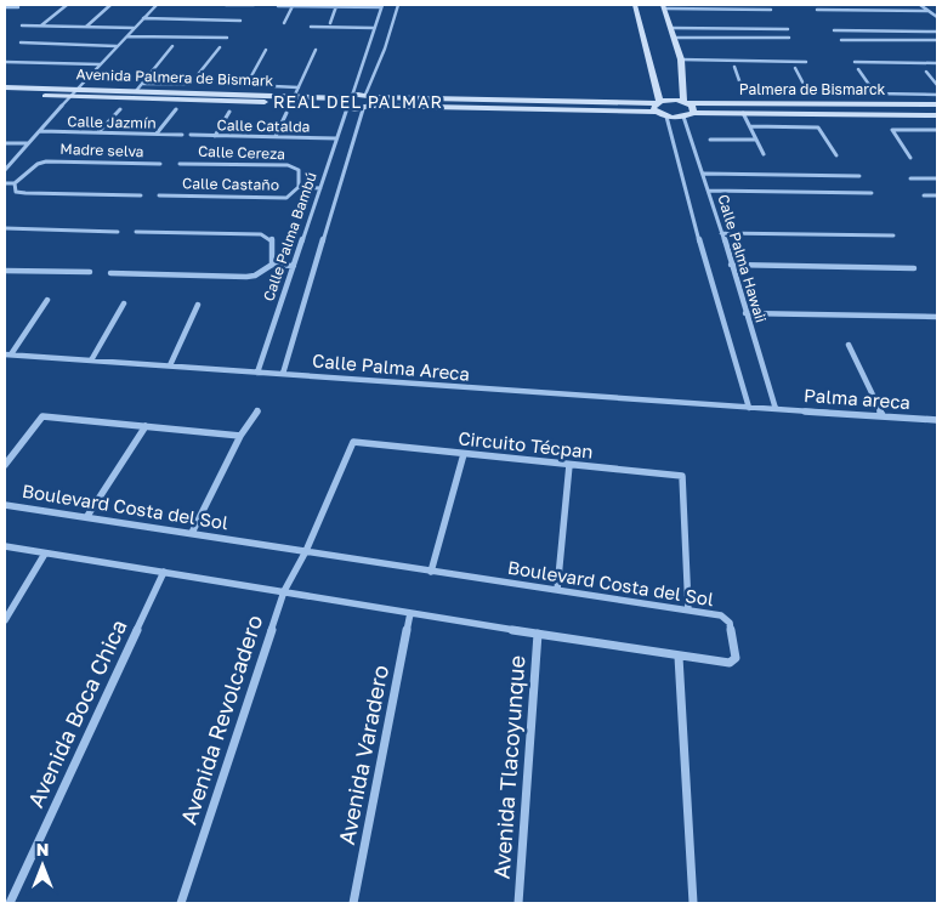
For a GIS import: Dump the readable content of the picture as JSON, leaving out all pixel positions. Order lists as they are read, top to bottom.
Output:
{
  "streets": {
    "street": [
      "Avenida Palmera de Bismark",
      "Palmera de Bismarck",
      "Calle Jazmín",
      "Calle Catalda",
      "Madre selva",
      "Calle Cereza",
      "Calle Castaño",
      "Calle Palma Bambú",
      "Calle Palma Hawaii",
      "Calle Palma Areca",
      "Palma areca",
      "Circuito Técpan",
      "Boulevard Costa del Sol",
      "Avenida Boca Chica",
      "Avenida Revolcadero",
      "Avenida Varadero",
      "Avenida Tlacoyunque"
    ]
  },
  "crossings": [
    ["Avenida Palmera de Bismark", "Calle Palma Bambú"],
    ["Calle Catalda", "Calle Palma Bambú"],
    ["Calle Cereza", "Calle Castaño"],
    ["Calle Palma Bambú", "Calle Palma Areca"],
    ["Calle Palma Hawaii", "Calle Palma Areca"],
    ["Calle Palma Hawaii", "Palma areca"],
    ["Calle Palma Areca", "Palma areca"],
    ["Circuito Técpan", "Boulevard Costa del Sol"],
    ["Circuito Técpan", "Avenida Revolcadero"],
    ["Boulevard Costa del Sol", "Avenida Boca Chica"],
    ["Boulevard Costa del Sol", "Avenida Revolcadero"],
    ["Boulevard Costa del Sol", "Avenida Varadero"],
    ["Boulevard Costa del Sol", "Avenida Tlacoyunque"]
  ],
  "districts": ["REAL DEL PALMAR"],
  "north": "top"
}
